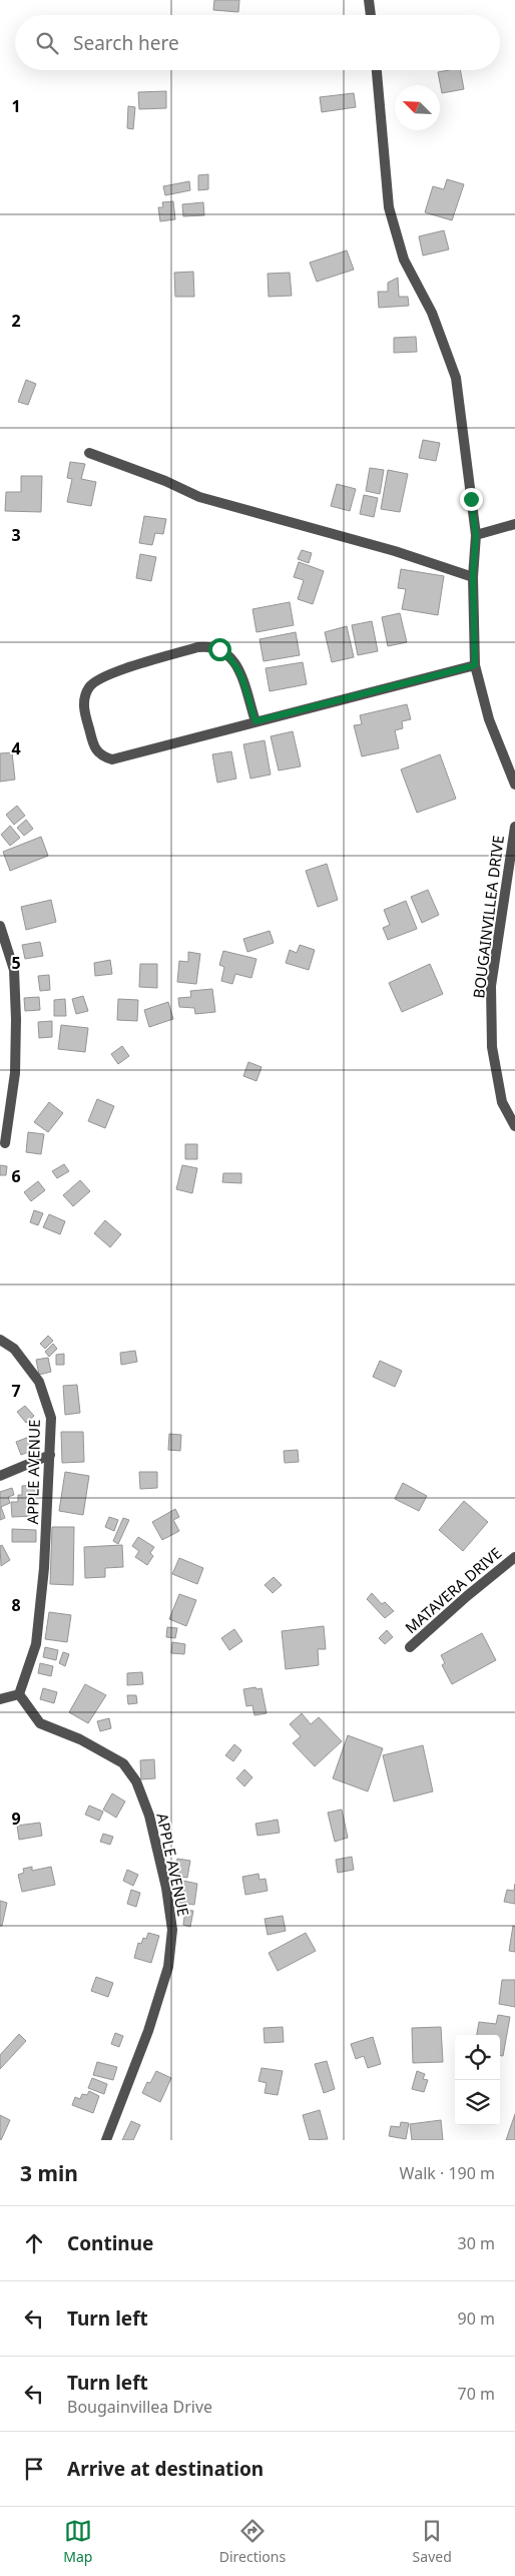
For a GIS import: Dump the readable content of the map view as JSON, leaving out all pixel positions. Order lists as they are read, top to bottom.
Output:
{
  "streets": {
    "street": ["BOUGAINVILLEA DRIVE", "APPLE AVENUE", "MATAVERA DRIVE"]
  },
  "north": "top left",
  "page": {
    "search": "Search here",
    "heading": ["3 min", "Walk · 190 m"],
    "list": [
      ["Continue", "30 m"],
      ["Turn left", "90 m"],
      ["Turn left", "Bougainvillea Drive", "70 m"],
      "Arrive at destination"
    ],
    "nav": ["Map", "Directions", "Saved"]
  },
  "grid": {
    "rows": [
      "1",
      "2",
      "3",
      "4",
      "5",
      "6",
      "7",
      "8",
      "9"
    ]
  }
}
